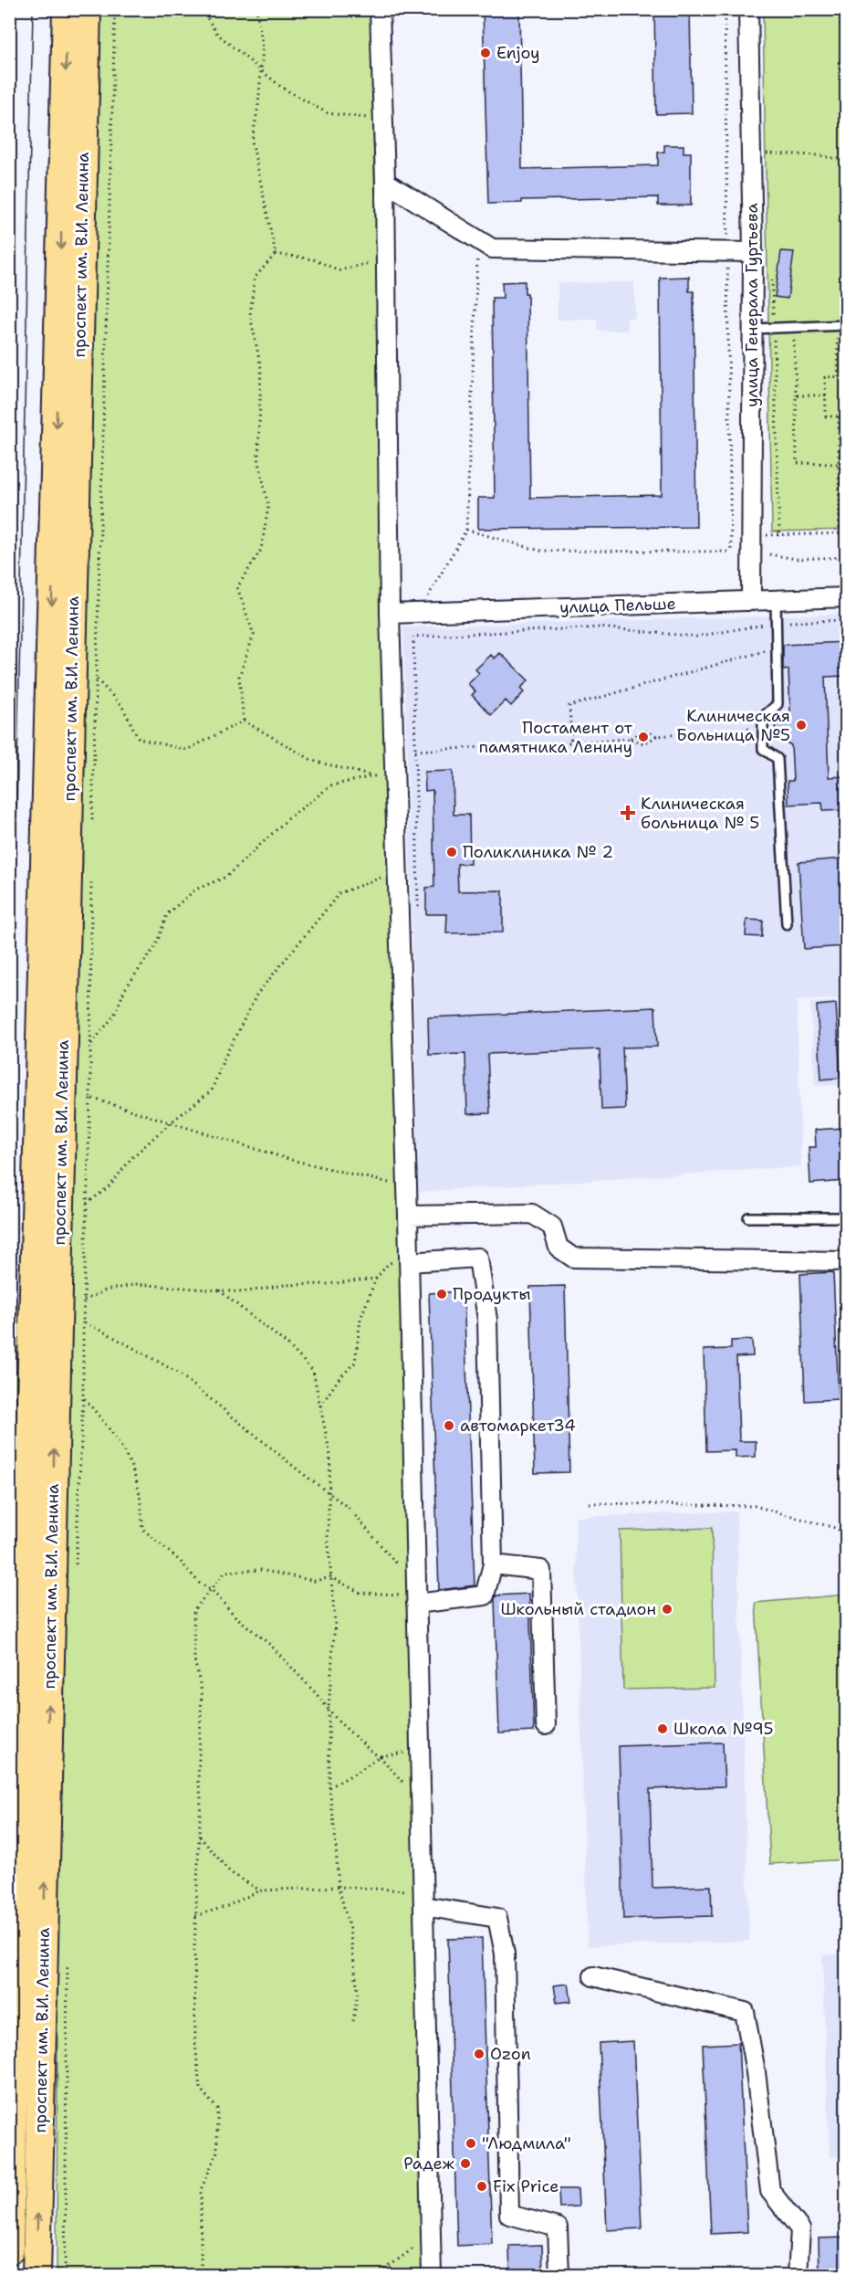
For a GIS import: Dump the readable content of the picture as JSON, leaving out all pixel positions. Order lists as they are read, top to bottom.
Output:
{
  "streets": {
    "main road": ["проспект им. В.И. Ленина"],
    "street": ["улица Генерала Гуртьева", "улица Пельше"]
  },
  "crossings": [
    ["улица Генерала Гуртьева", "улица Пельше"]
  ],
  "places": {
    "other": [
      "Enjoy",
      "Клиническая Больница №5",
      "Постамент от памятника Ленину",
      "Поликлиника № 2",
      "Продукты",
      "автомаркет34",
      "Школьный стадион",
      "Школа №95",
      "Ozon",
      "\"Людмила\"",
      "Радеж",
      "Fix Price"
    ],
    "health": ["Клиническая больница № 5"]
  }
}
